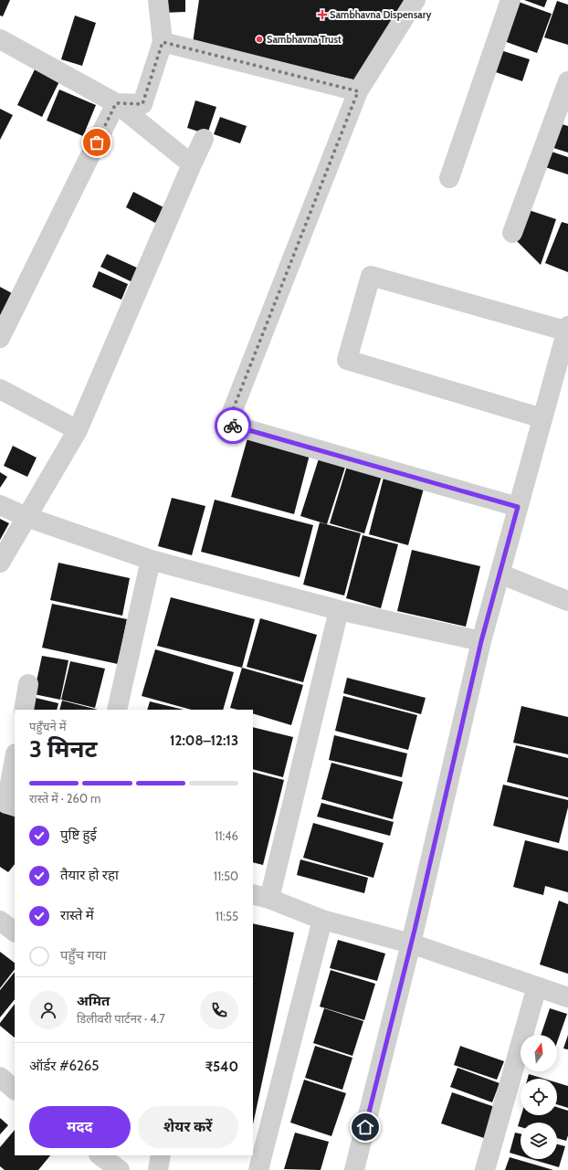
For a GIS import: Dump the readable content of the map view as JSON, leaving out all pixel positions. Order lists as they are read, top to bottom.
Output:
{
  "places": {
    "health": ["Sambhavna Dispensary"],
    "other": ["Sambhavna Trust"]
  },
  "north": "top",
  "page": {
    "heading": ["3 मिनट", "पहुँचने में", "12:08–12:13"],
    "panel": [
      "अमित",
      "डिलीवरी पार्टनर · 4.7",
      "ऑर्डर #6265",
      "₹540"
    ],
    "bar": "रास्ते में · 260 m",
    "list": [
      ["पुष्टि हुई", "11:46"],
      ["तैयार हो रहा", "11:50"],
      ["रास्ते में", "11:55"],
      "पहुँच गया"
    ],
    "buttons": ["मदद", "शेयर करें"]
  }
}
